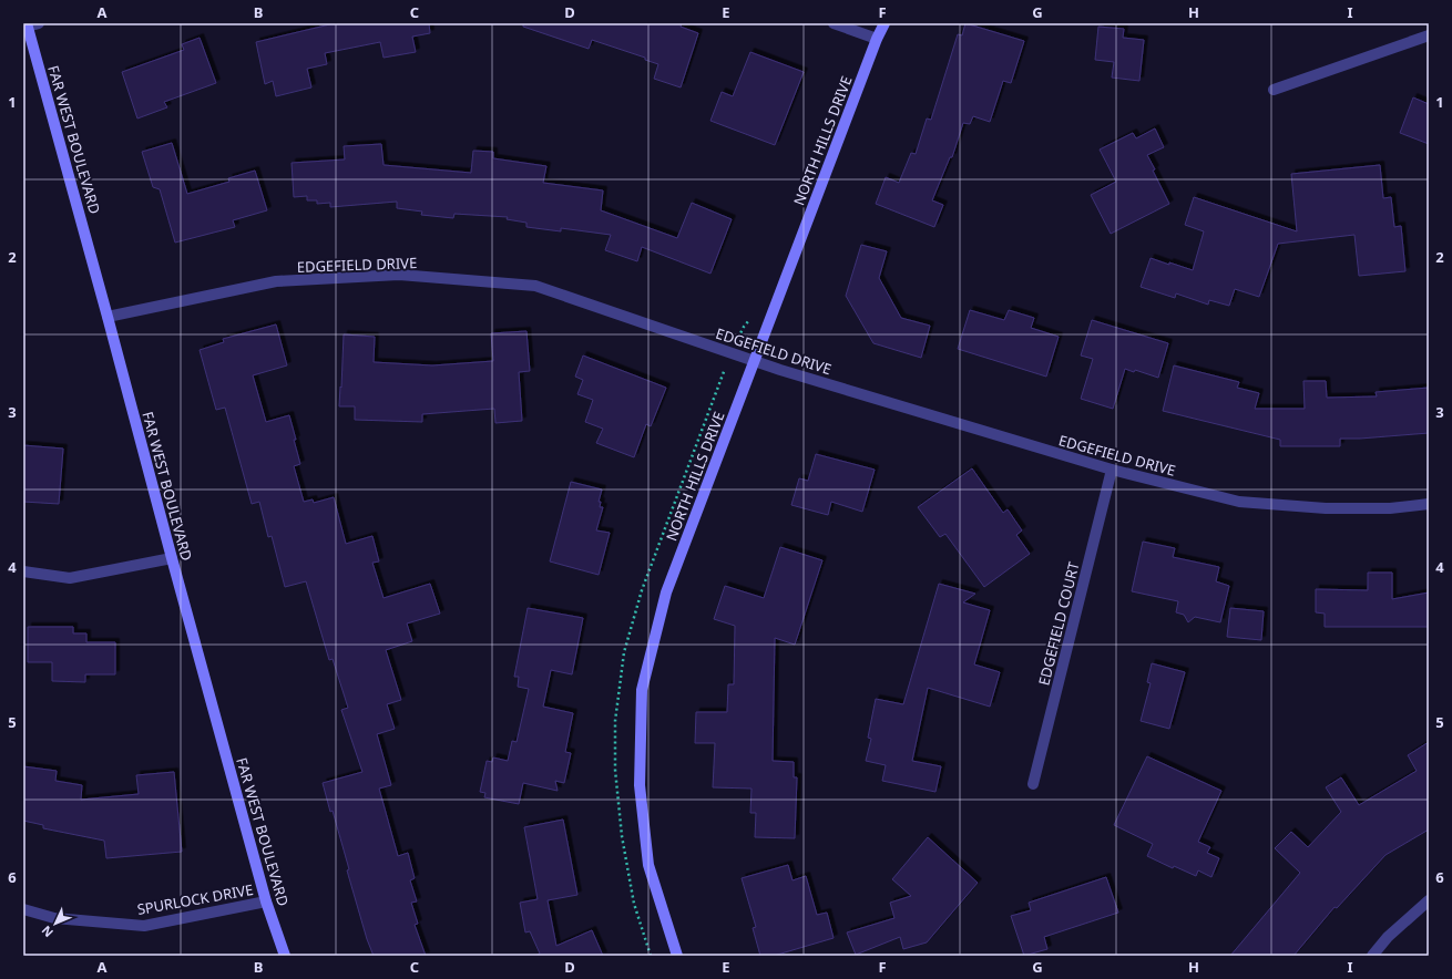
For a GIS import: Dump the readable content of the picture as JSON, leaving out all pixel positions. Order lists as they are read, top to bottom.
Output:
{
  "streets": {
    "street": [
      "FAR WEST BOULEVARD",
      "NORTH HILLS DRIVE",
      "EDGEFIELD DRIVE",
      "EDGEFIELD COURT",
      "SPURLOCK DRIVE"
    ]
  },
  "crossings": [
    ["FAR WEST BOULEVARD", "EDGEFIELD DRIVE"],
    ["FAR WEST BOULEVARD", "SPURLOCK DRIVE"],
    ["NORTH HILLS DRIVE", "EDGEFIELD DRIVE"],
    ["EDGEFIELD DRIVE", "EDGEFIELD COURT"]
  ],
  "north": "bottom left",
  "grid": {
    "columns": [
      "A",
      "B",
      "C",
      "D",
      "E",
      "F",
      "G",
      "H",
      "I"
    ],
    "rows": [
      "1",
      "2",
      "3",
      "4",
      "5",
      "6"
    ]
  }
}
